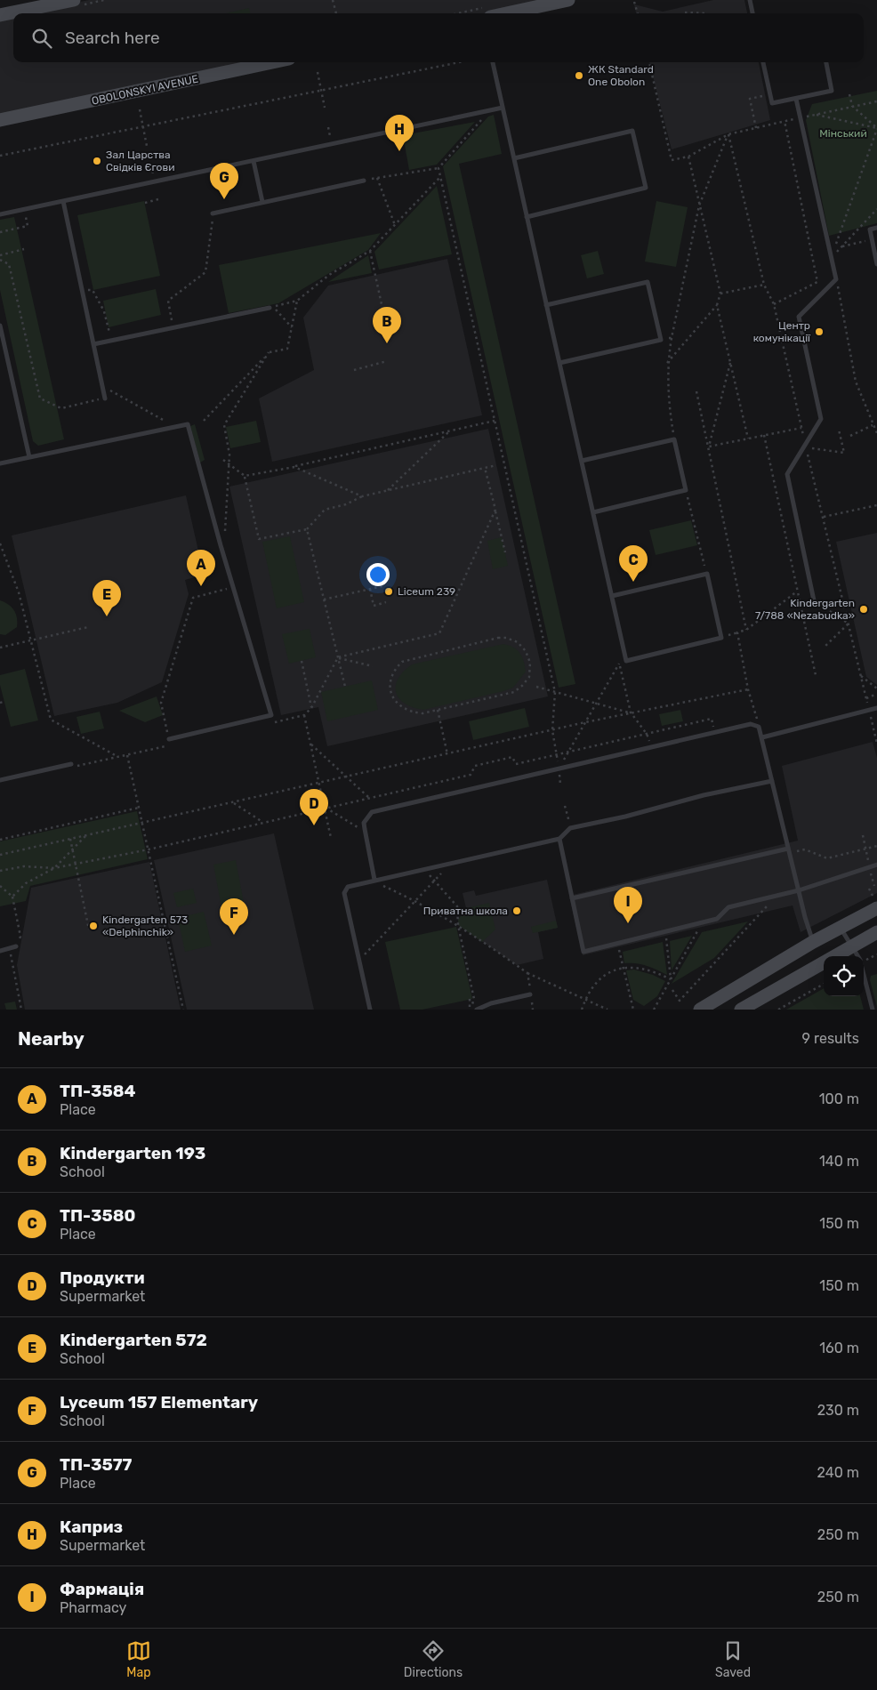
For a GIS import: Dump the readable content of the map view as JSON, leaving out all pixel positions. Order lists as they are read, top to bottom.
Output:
{
  "streets": {
    "main road": ["OBOLONSKYI AVENUE"]
  },
  "parks": ["Мінський"],
  "places": [
    "ЖК Standard One Obolon",
    "Зал Царства Свідків Єгови",
    "Центр комунікації",
    "Liceum 239",
    "Kindergarten 7/788 «Nezabudka»",
    "Приватна школа",
    "Kindergarten 573 «Delphinchik»"
  ],
  "page": {
    "search": "Search here",
    "pins": [
      "H",
      "G",
      "B",
      "C",
      "A",
      "E",
      "D",
      "I",
      "F"
    ],
    "heading": ["Nearby", "9 results"],
    "list": [
      {
        "mark": "A",
        "name": "ТП-3584",
        "note": "Place",
        "value": "100 m"
      },
      {
        "mark": "B",
        "name": "Kindergarten 193",
        "note": "School",
        "value": "140 m"
      },
      {
        "mark": "C",
        "name": "ТП-3580",
        "note": "Place",
        "value": "150 m"
      },
      {
        "mark": "D",
        "name": "Продукти",
        "note": "Supermarket",
        "value": "150 m"
      },
      {
        "mark": "E",
        "name": "Kindergarten 572",
        "note": "School",
        "value": "160 m"
      },
      {
        "mark": "F",
        "name": "Lyceum 157 Elementary",
        "note": "School",
        "value": "230 m"
      },
      {
        "mark": "G",
        "name": "ТП-3577",
        "note": "Place",
        "value": "240 m"
      },
      {
        "mark": "H",
        "name": "Каприз",
        "note": "Supermarket",
        "value": "250 m"
      },
      {
        "mark": "I",
        "name": "Фармація",
        "note": "Pharmacy",
        "value": "250 m"
      }
    ],
    "nav": ["Map", "Directions", "Saved"]
  }
}
